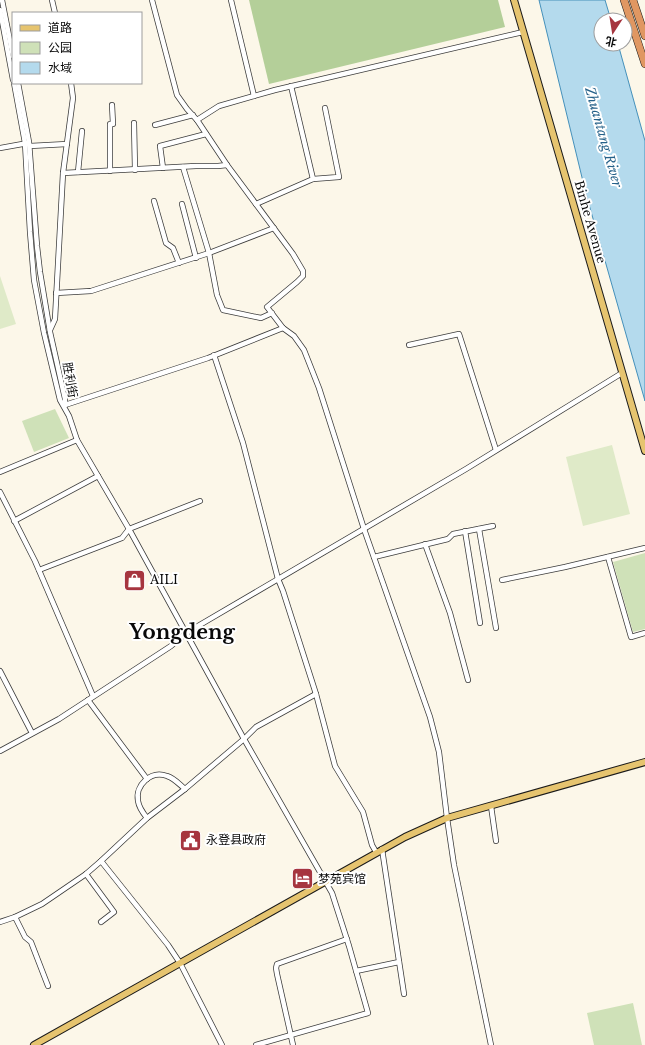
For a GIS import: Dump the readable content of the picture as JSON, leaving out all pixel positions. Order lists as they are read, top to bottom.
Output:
{
  "streets": {
    "main road": ["Binhe Avenue"],
    "street": ["胜利街"]
  },
  "districts": ["Yongdeng"],
  "water": ["Zhuantang River"],
  "places": {
    "shop": ["AILI"],
    "public building": ["永登县政府"],
    "hotel": ["梦苑宾馆"]
  },
  "legend": ["道路", "公园", "水域"],
  "north": "bottom"
}
